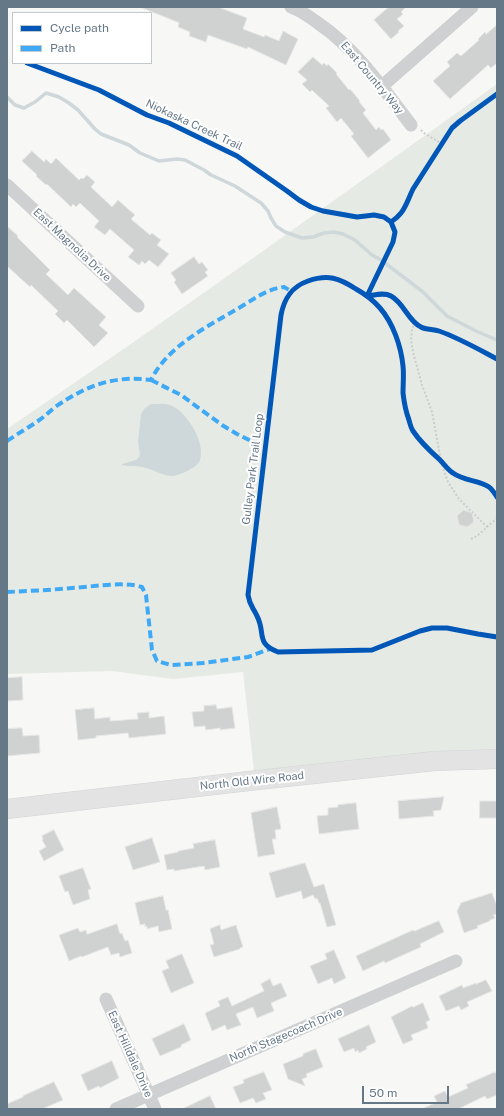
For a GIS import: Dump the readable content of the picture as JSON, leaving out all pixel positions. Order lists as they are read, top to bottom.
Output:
{
  "streets": {
    "street": [
      "East Country Way",
      "East Magnolia Drive",
      "North Old Wire Road",
      "North Stagecoach Drive",
      "East Hilldale Drive"
    ],
    "cycle path": ["Niokaska Creek Trail", "Gulley Park Trail Loop"]
  },
  "crossings": [
    ["North Stagecoach Drive", "East Hilldale Drive"]
  ],
  "legend": ["Cycle path", "Path"],
  "scale_bar": "50 m"
}
